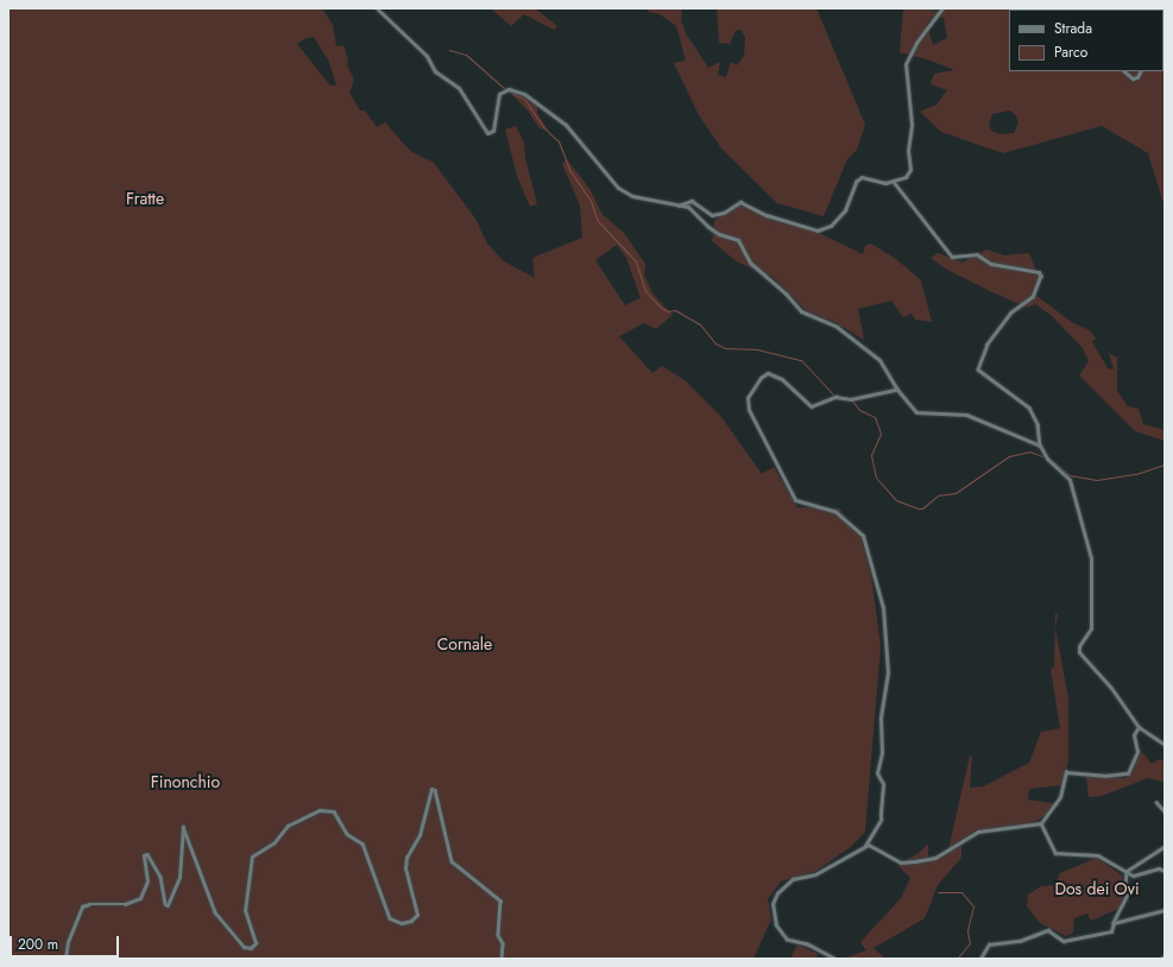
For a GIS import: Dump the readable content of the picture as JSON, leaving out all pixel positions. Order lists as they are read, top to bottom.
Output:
{
  "parks": [
    "Fratte",
    "Cornale",
    "Finonchio",
    "Dos dei Ovi"
  ],
  "legend": ["Strada", "Parco"],
  "scale_bar": "200 m"
}
